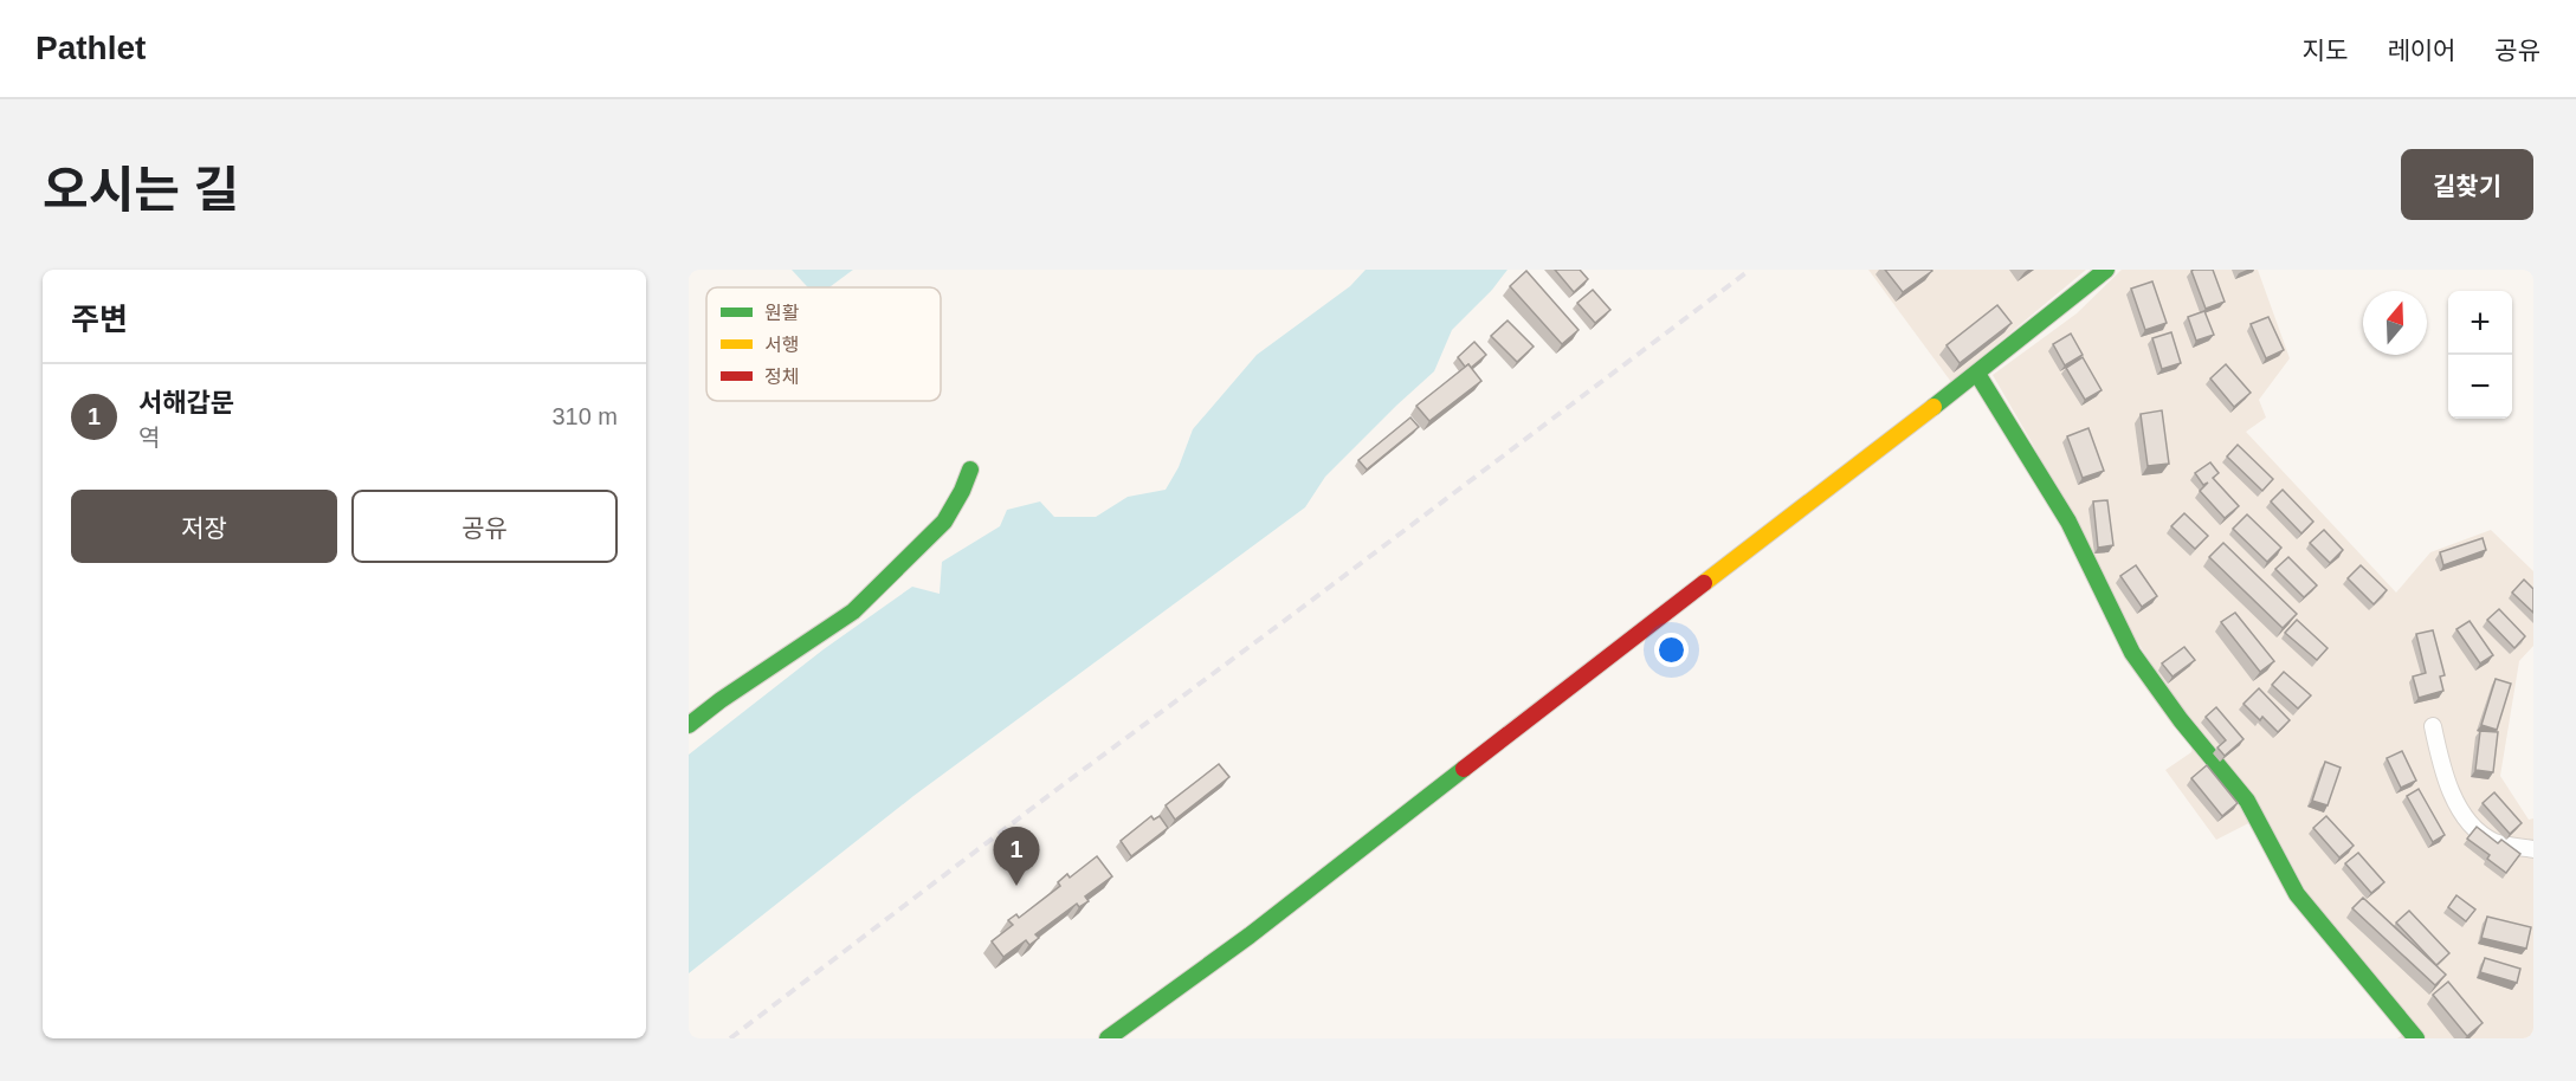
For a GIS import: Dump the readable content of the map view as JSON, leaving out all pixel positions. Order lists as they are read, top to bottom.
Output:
{
  "legend": ["원활", "서행", "정체"],
  "north": "top",
  "page": {
    "header": "Pathlet",
    "nav": ["지도", "레이어", "공유"],
    "title": "오시는 길",
    "buttons": [
      "길찾기",
      ["저장", "공유"]
    ],
    "heading": "주변",
    "map_buttons": ["+", "−"],
    "list": [
      {
        "mark": "1",
        "name": "서해갑문",
        "note": "역",
        "value": "310 m"
      }
    ],
    "pins": "1"
  }
}
